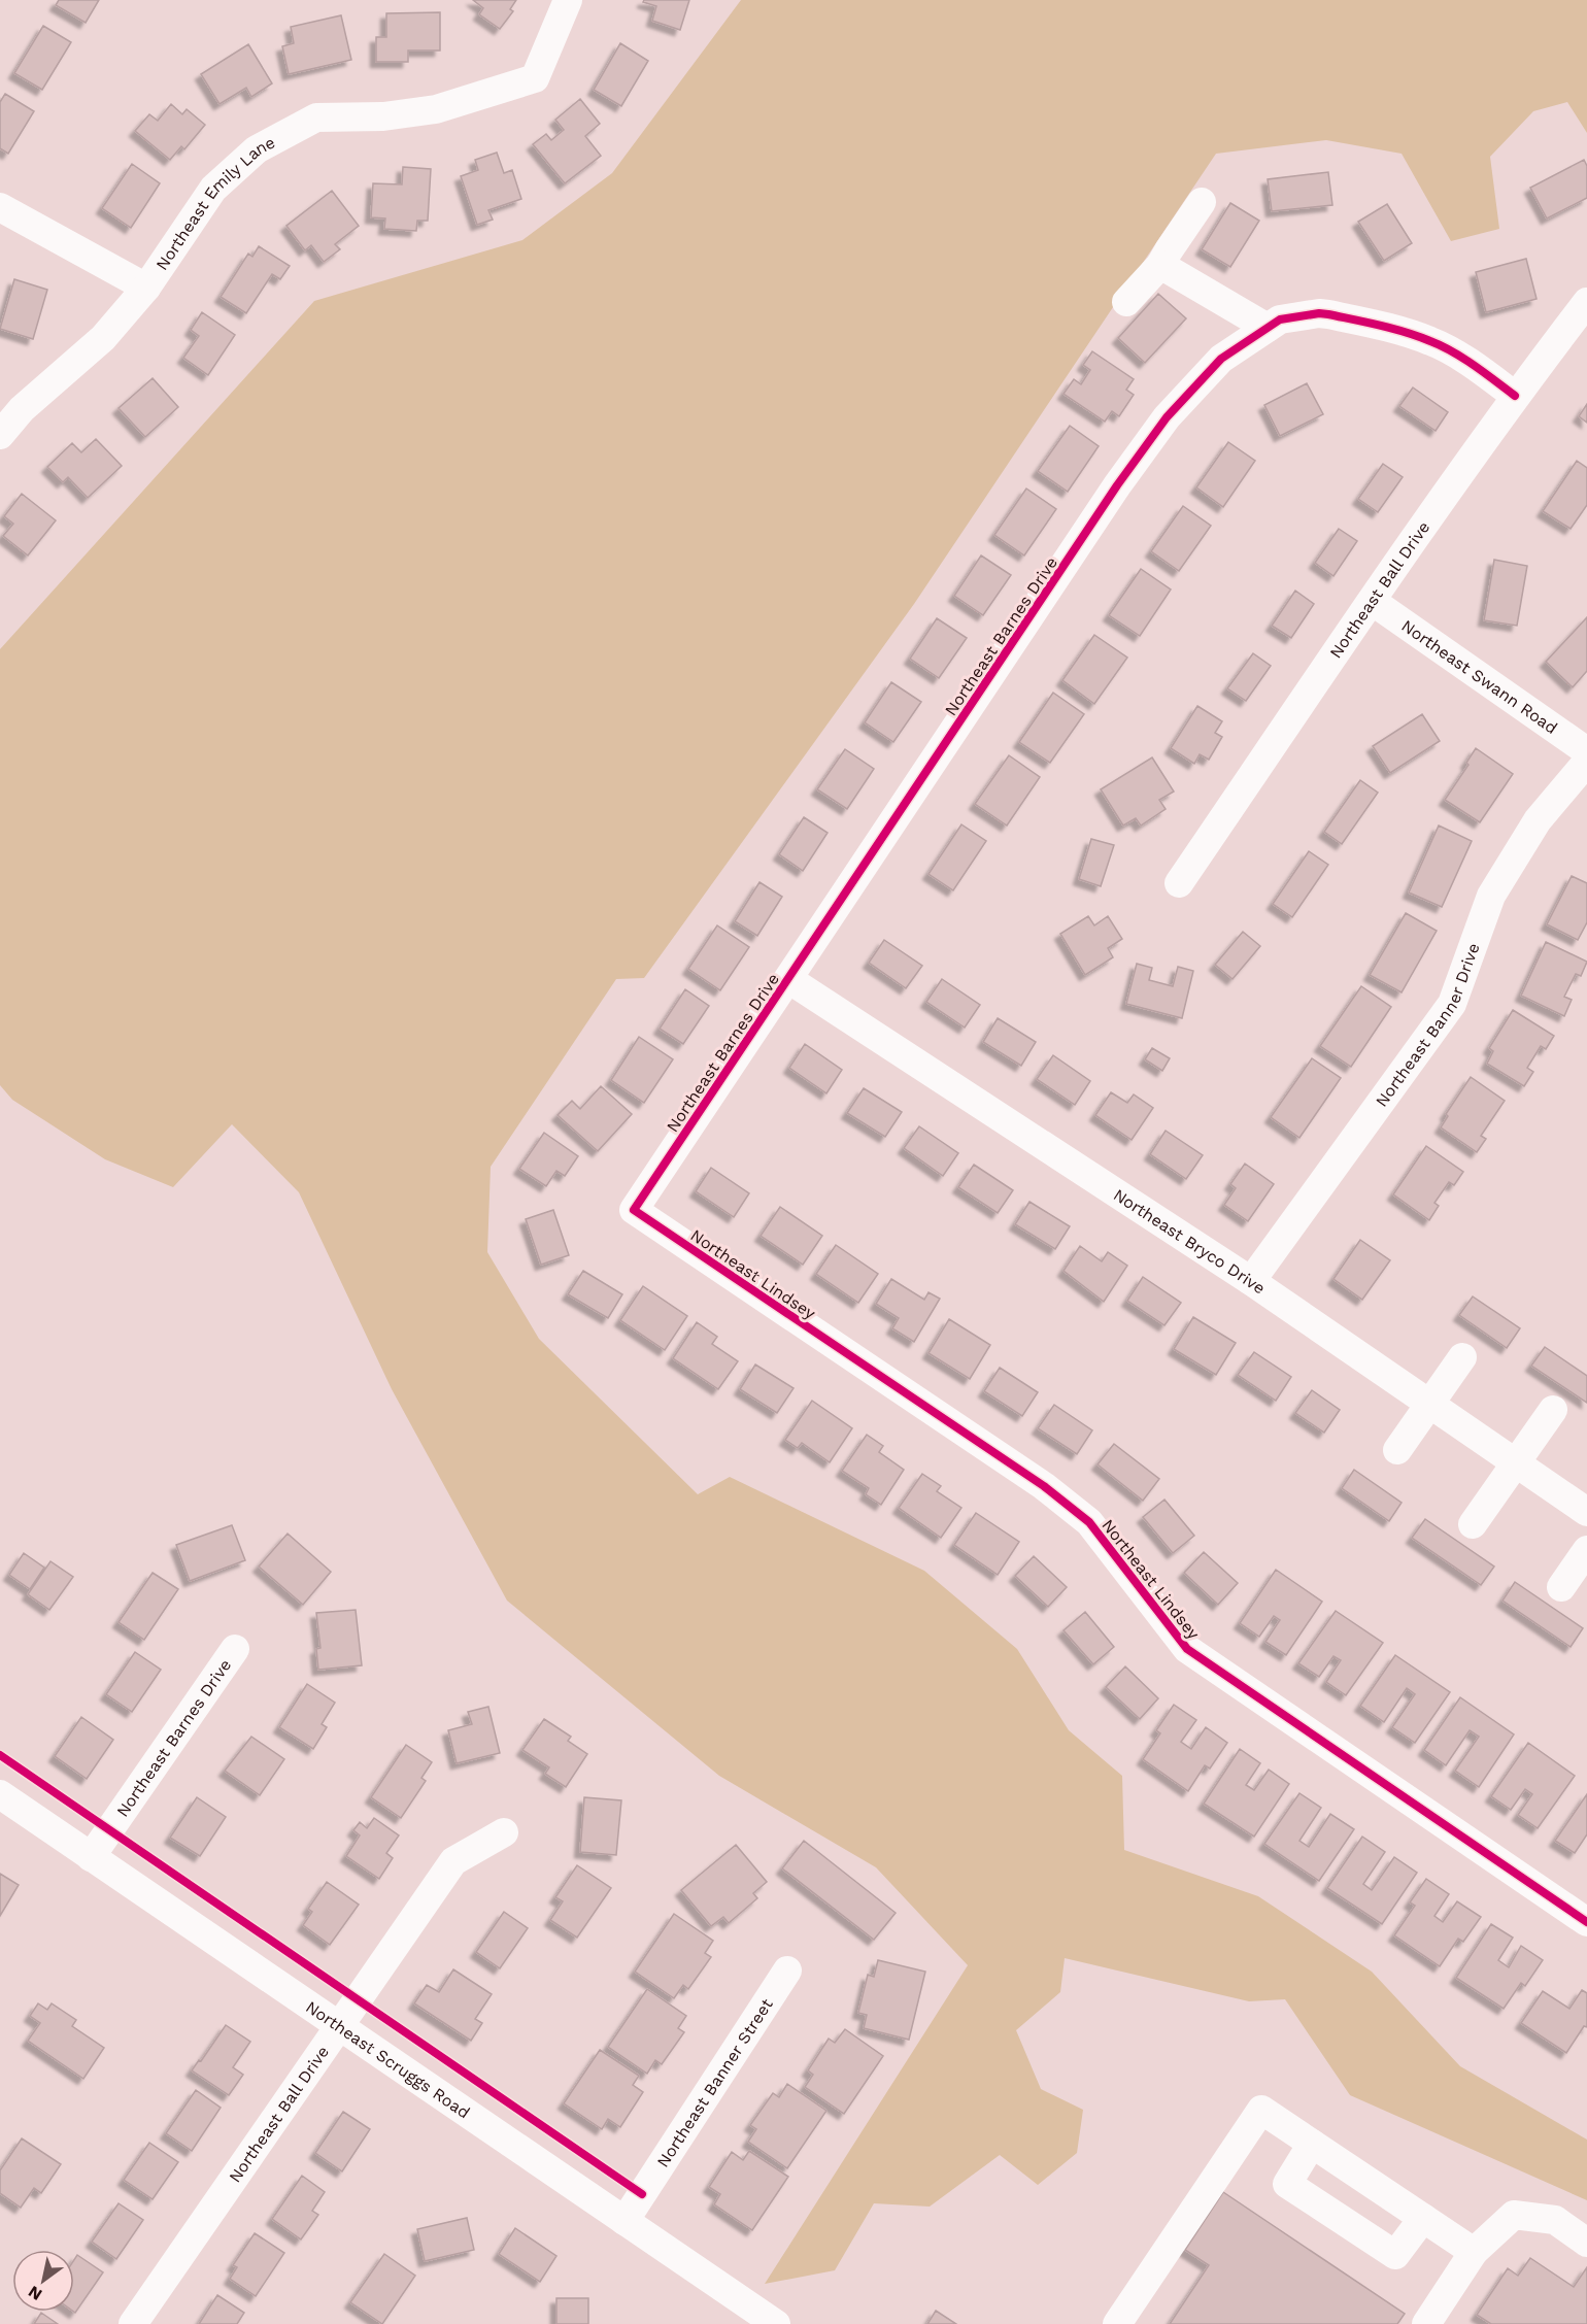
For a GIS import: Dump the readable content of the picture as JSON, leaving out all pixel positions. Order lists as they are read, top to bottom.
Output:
{
  "streets": {
    "street": [
      "Northeast Emily Lane",
      "Northeast Ball Drive",
      "Northeast Barnes Drive",
      "Northeast Swann Road",
      "Northeast Banner Drive",
      "Northeast Bryco Drive",
      "Northeast Lindsey",
      "Northeast Scruggs Road",
      "Northeast Banner Street"
    ]
  },
  "crossings": [
    ["Northeast Ball Drive", "Northeast Barnes Drive"],
    ["Northeast Ball Drive", "Northeast Swann Road"],
    ["Northeast Ball Drive", "Northeast Scruggs Road"],
    ["Northeast Barnes Drive", "Northeast Bryco Drive"],
    ["Northeast Barnes Drive", "Northeast Lindsey"],
    ["Northeast Barnes Drive", "Northeast Scruggs Road"],
    ["Northeast Banner Drive", "Northeast Bryco Drive"],
    ["Northeast Scruggs Road", "Northeast Banner Street"]
  ],
  "north": "bottom left"
}
